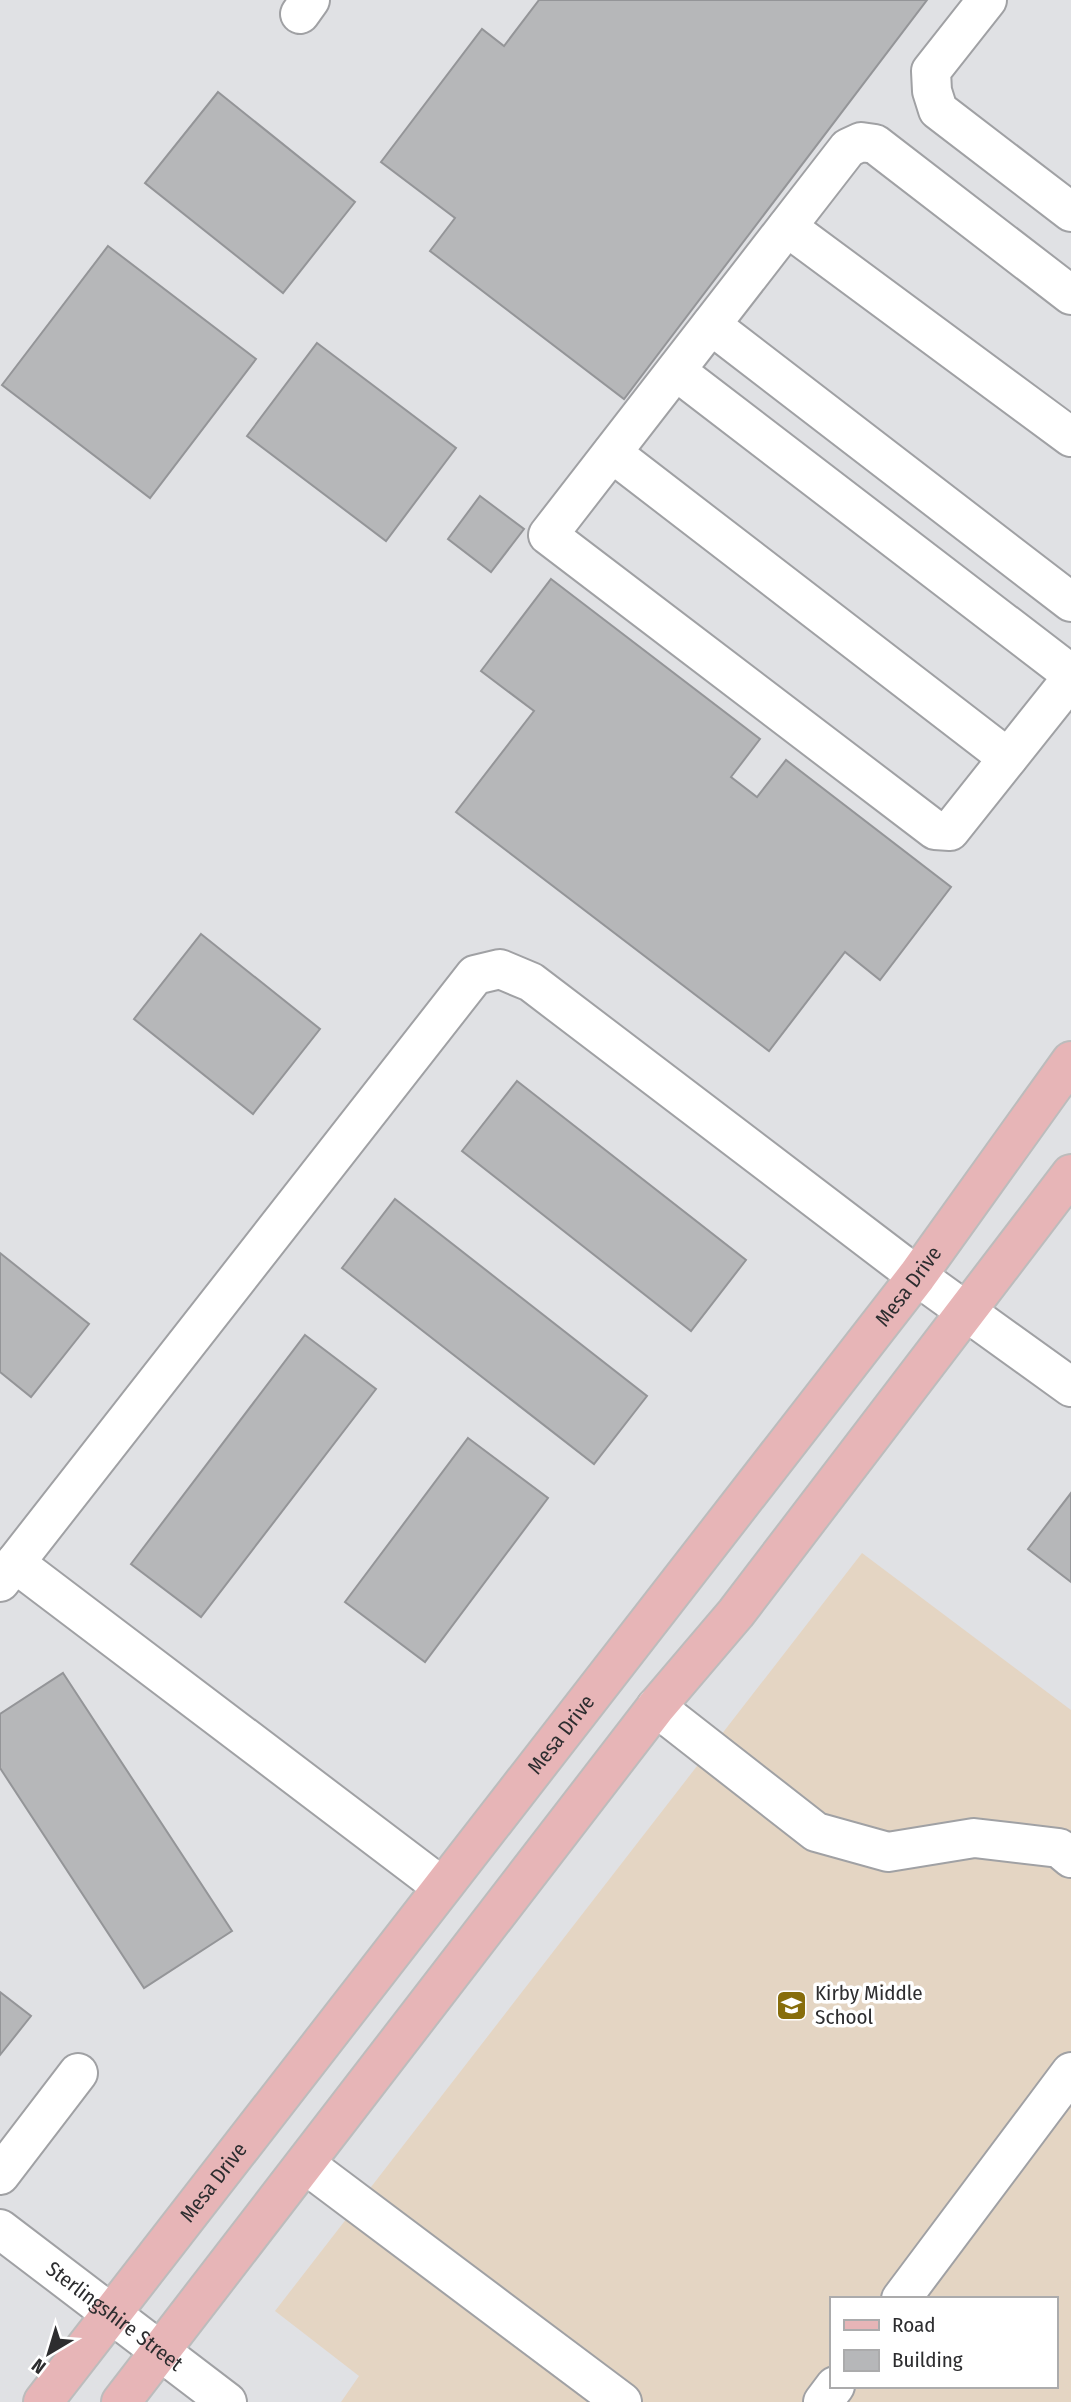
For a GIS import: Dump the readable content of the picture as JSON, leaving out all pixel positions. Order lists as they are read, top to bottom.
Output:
{
  "streets": {
    "main road": ["Mesa Drive"],
    "street": ["Sterlingshire Street"]
  },
  "crossings": [
    ["Mesa Drive", "Sterlingshire Street"]
  ],
  "places": {
    "school or university": ["Kirby Middle School"]
  },
  "legend": ["Road", "Building"],
  "north": "bottom left"
}
